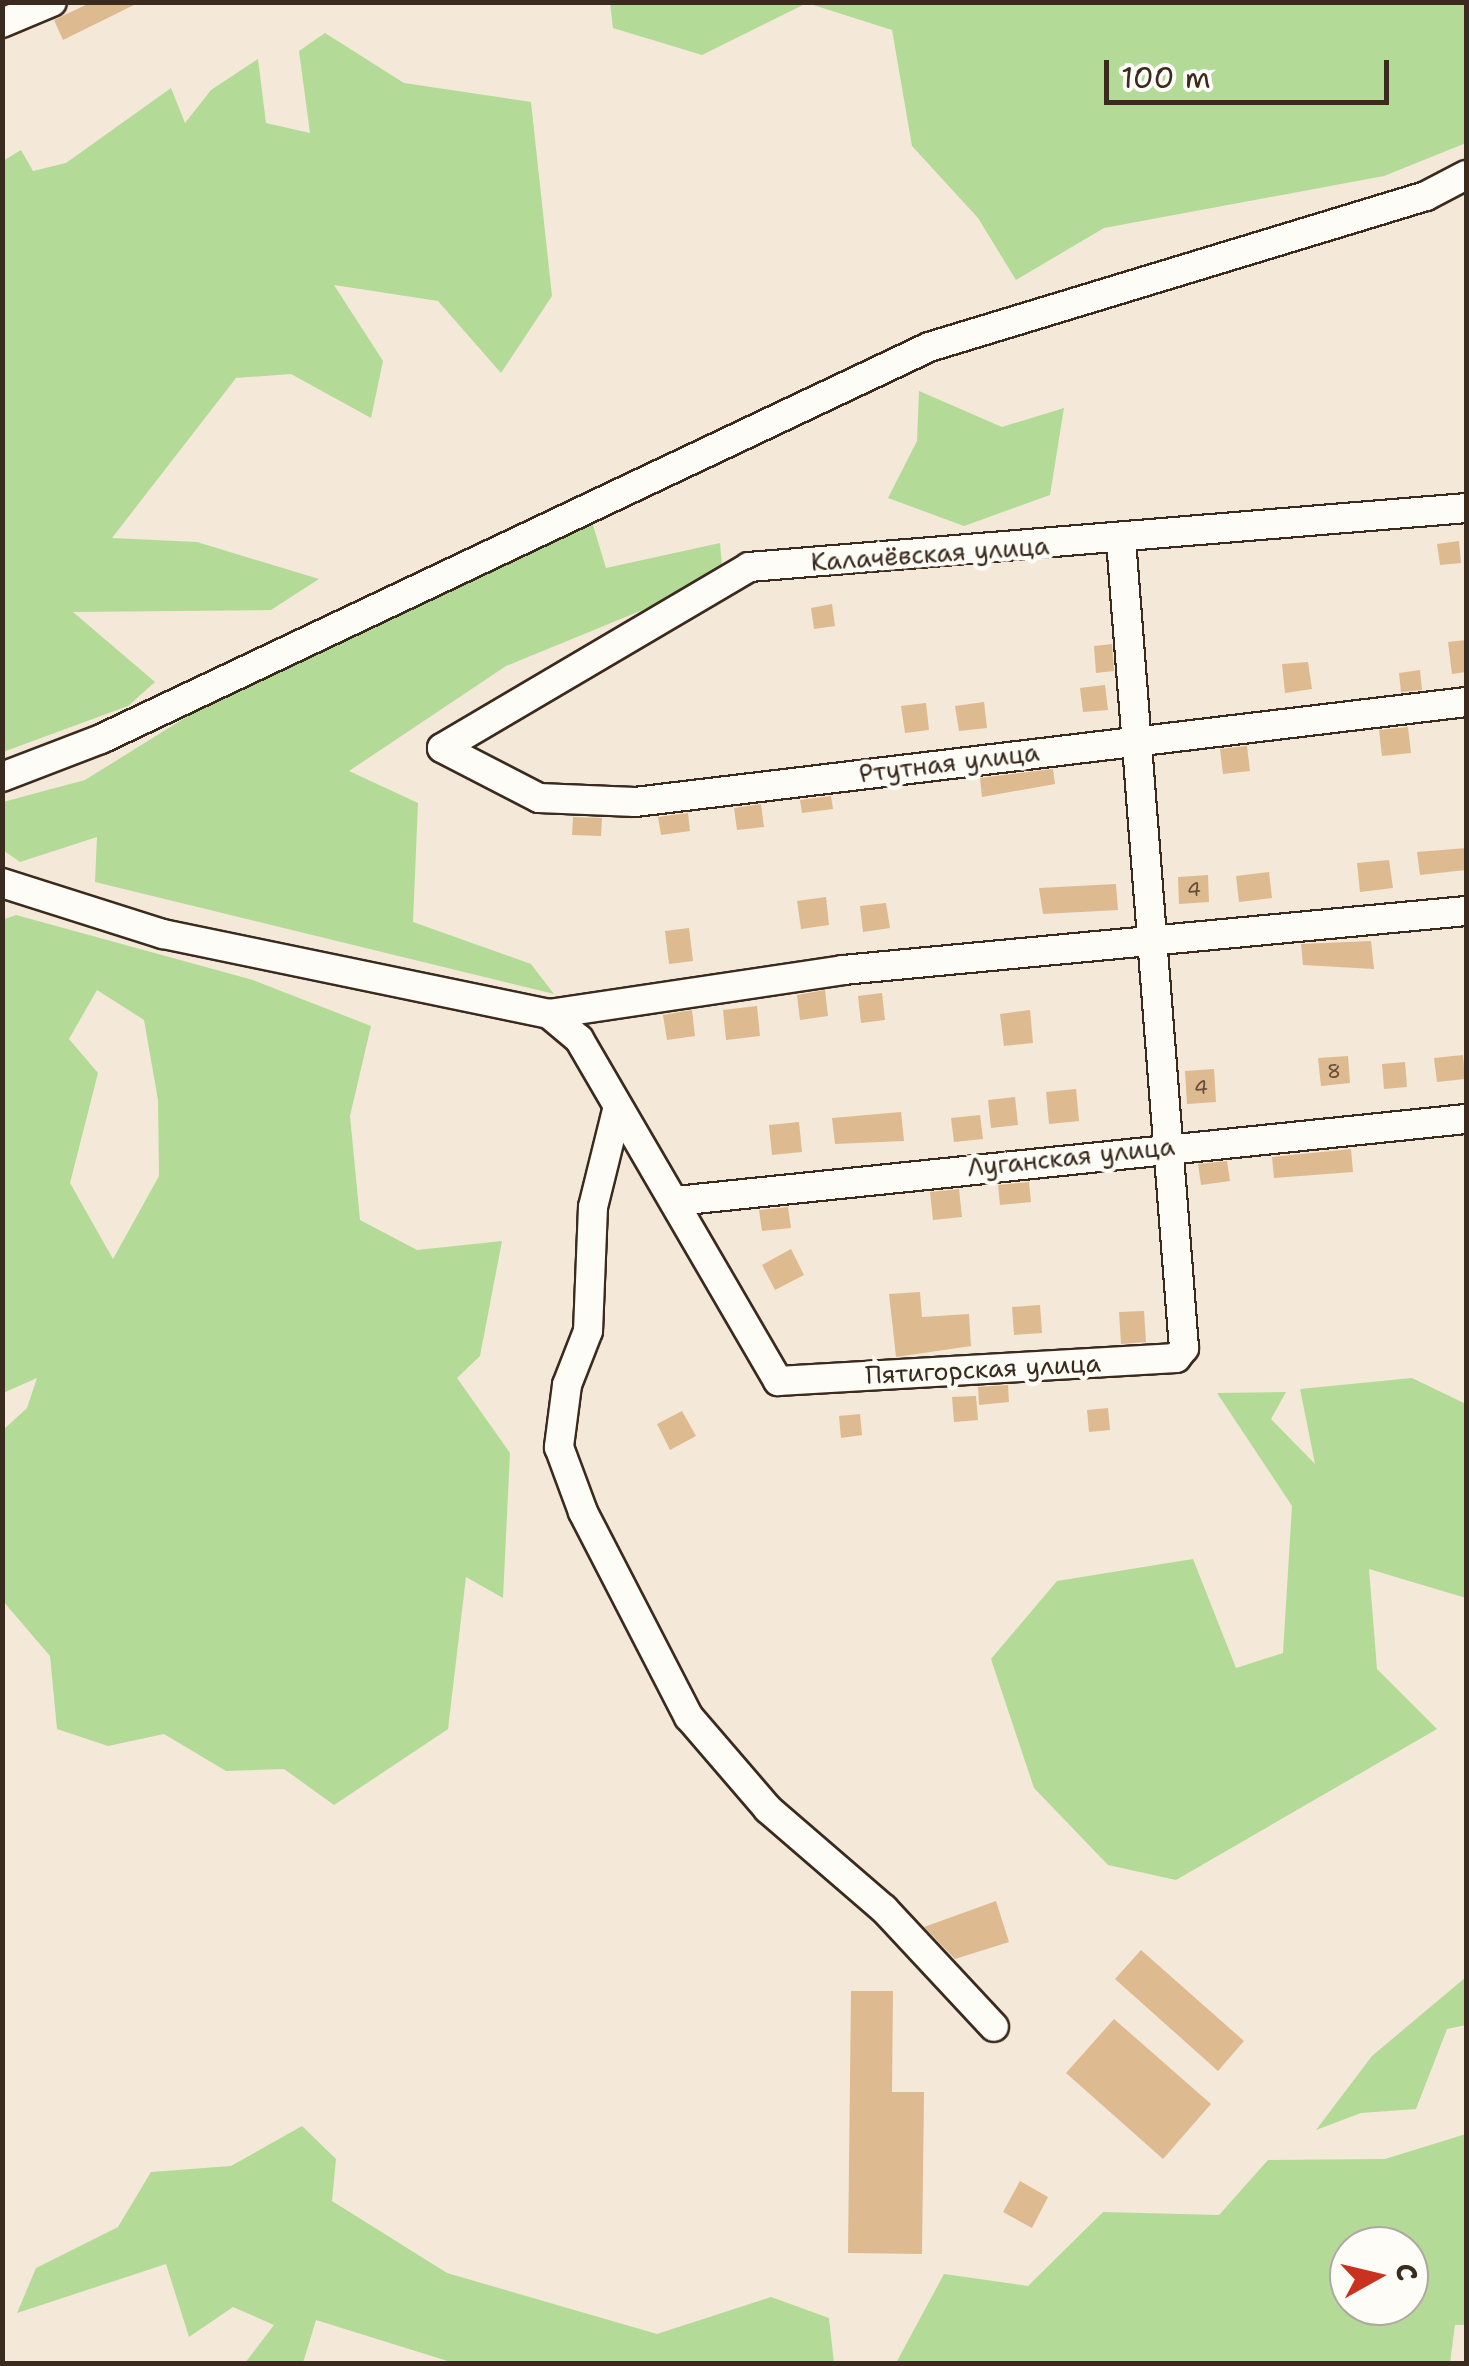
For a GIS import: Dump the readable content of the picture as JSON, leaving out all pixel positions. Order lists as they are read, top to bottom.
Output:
{
  "streets": {
    "street": [
      "Калачёвская улица",
      "Ртутная улица",
      "Луганская улица",
      "Пятигорская улица"
    ]
  },
  "crossings": [
    ["Калачёвская улица", "Ртутная улица"],
    ["Луганская улица", "Пятигорская улица"]
  ],
  "house_numbers": ["4", "8", "4"],
  "scale_bar": "100 m",
  "north": "right"
}
